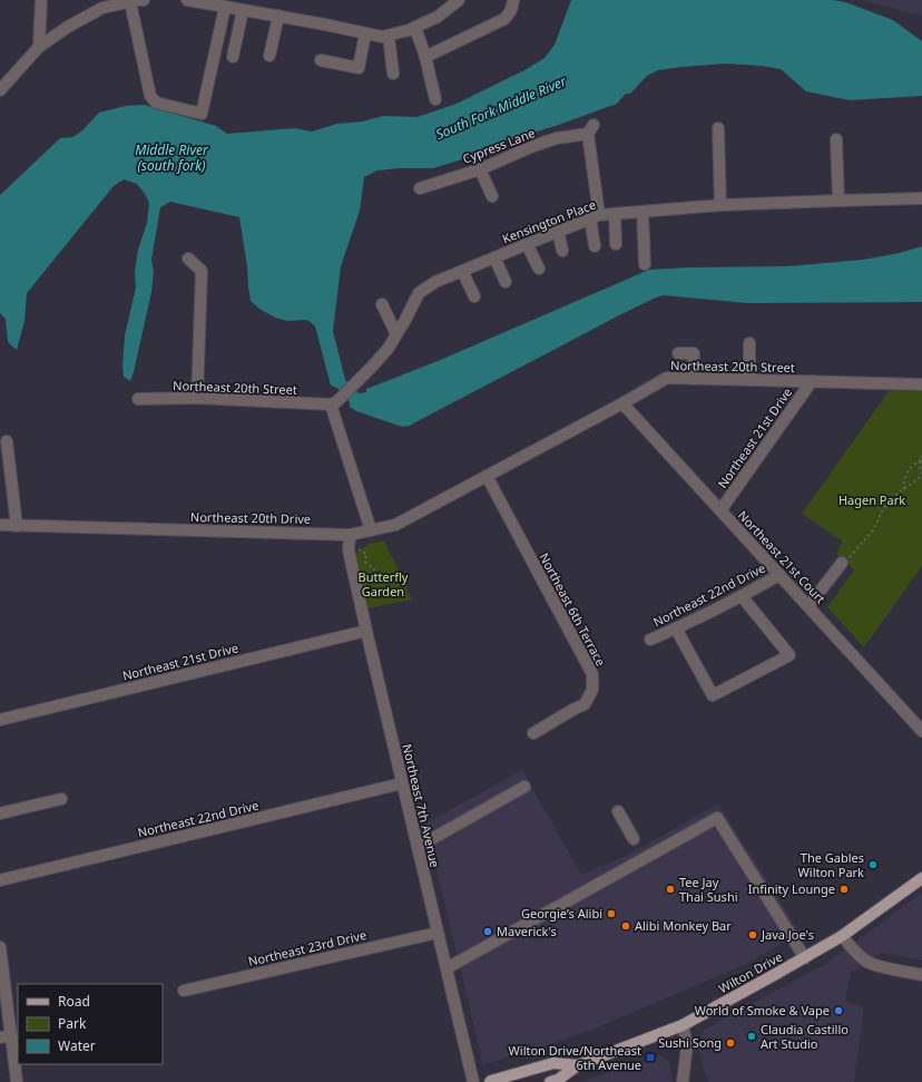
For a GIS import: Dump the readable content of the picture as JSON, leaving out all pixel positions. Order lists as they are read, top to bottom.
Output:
{
  "streets": {
    "main road": ["Wilton Drive"],
    "street": [
      "Cypress Lane",
      "Kensington Place",
      "Northeast 20th Street",
      "Northeast 21st Drive",
      "Northeast 20th Drive",
      "Northeast 21st Court",
      "Northeast 22nd Drive",
      "Northeast 6th Terrace",
      "Northeast 7th Avenue",
      "Northeast 23rd Drive"
    ]
  },
  "crossings": [
    ["Cypress Lane", "Kensington Place"],
    ["Kensington Place", "Northeast 20th Street"],
    ["Northeast 20th Street", "Northeast 21st Drive"],
    ["Northeast 20th Street", "Northeast 20th Drive"],
    ["Northeast 20th Street", "Northeast 21st Court"],
    ["Northeast 20th Street", "Northeast 6th Terrace"],
    ["Northeast 21st Drive", "Northeast 21st Court"],
    ["Northeast 21st Drive", "Northeast 7th Avenue"],
    ["Northeast 20th Drive", "Northeast 6th Terrace"],
    ["Northeast 20th Drive", "Northeast 7th Avenue"],
    ["Northeast 21st Court", "Northeast 22nd Drive"],
    ["Northeast 22nd Drive", "Northeast 7th Avenue"],
    ["Northeast 7th Avenue", "Northeast 23rd Drive"]
  ],
  "water": ["South Fork Middle River", "Middle River (south fork)"],
  "parks": ["Hagen Park", "Butterfly Garden"],
  "places": {
    "other": [
      "The Gables Wilton Park",
      "Tee Jay Thai Sushi",
      "Infinity Lounge",
      "Georgie’s Alibi",
      "Alibi Monkey Bar",
      "Maverick's",
      "Java Joe's",
      "World of Smoke & Vape",
      "Claudia Castillo Art Studio",
      "Sushi Song"
    ],
    "transit": ["Wilton Drive/Northeast 6th Avenue"]
  },
  "legend": ["Road", "Park", "Water"]
}
